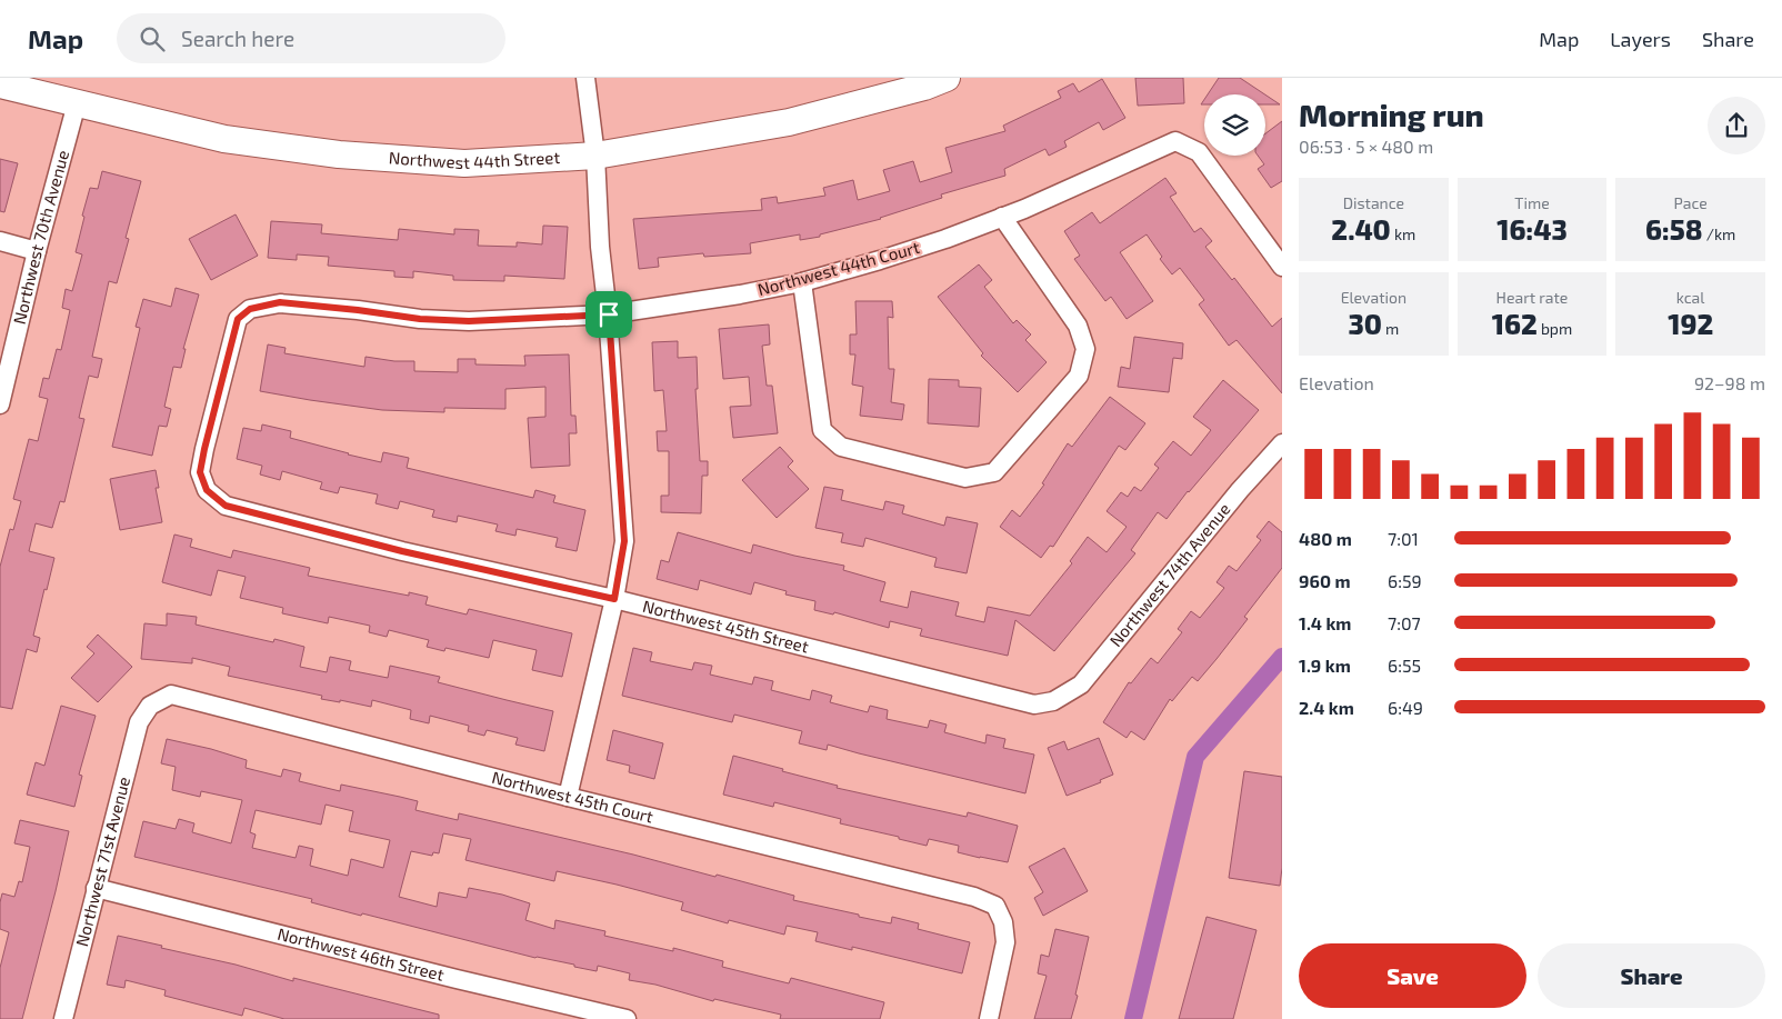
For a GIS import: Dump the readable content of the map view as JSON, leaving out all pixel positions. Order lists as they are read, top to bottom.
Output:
{
  "streets": {
    "street": [
      "Northwest 44th Street",
      "Northwest 70th Avenue",
      "Northwest 44th Court",
      "Northwest 74th Avenue",
      "Northwest 45th Street",
      "Northwest 45th Court",
      "Northwest 71st Avenue",
      "Northwest 46th Street"
    ]
  },
  "crossings": [
    ["Northwest 44th Street", "Northwest 70th Avenue"],
    ["Northwest 44th Court", "Northwest 45th Street"],
    ["Northwest 74th Avenue", "Northwest 45th Street"],
    ["Northwest 45th Court", "Northwest 71st Avenue"],
    ["Northwest 71st Avenue", "Northwest 46th Street"]
  ],
  "page": {
    "header": "Map",
    "search": "Search here",
    "nav": ["Map", "Layers", "Share"],
    "heading": ["Morning run", "06:53 · 5 × 480 m"],
    "stats": [
      ["Distance", "2.40 km"],
      ["Time", "16:43"],
      ["Pace", "6:58 /km"],
      ["Elevation", "30 m"],
      ["Heart rate", "162 bpm"],
      ["kcal", "192"]
    ],
    "chart": ["Elevation", "92–98 m"],
    "list": [
      {
        "name": "480 m",
        "note": "7:01"
      },
      {
        "name": "960 m",
        "note": "6:59"
      },
      {
        "name": "1.4 km",
        "note": "7:07"
      },
      {
        "name": "1.9 km",
        "note": "6:55"
      },
      {
        "name": "2.4 km",
        "note": "6:49"
      }
    ],
    "buttons": ["Save", "Share"]
  }
}
